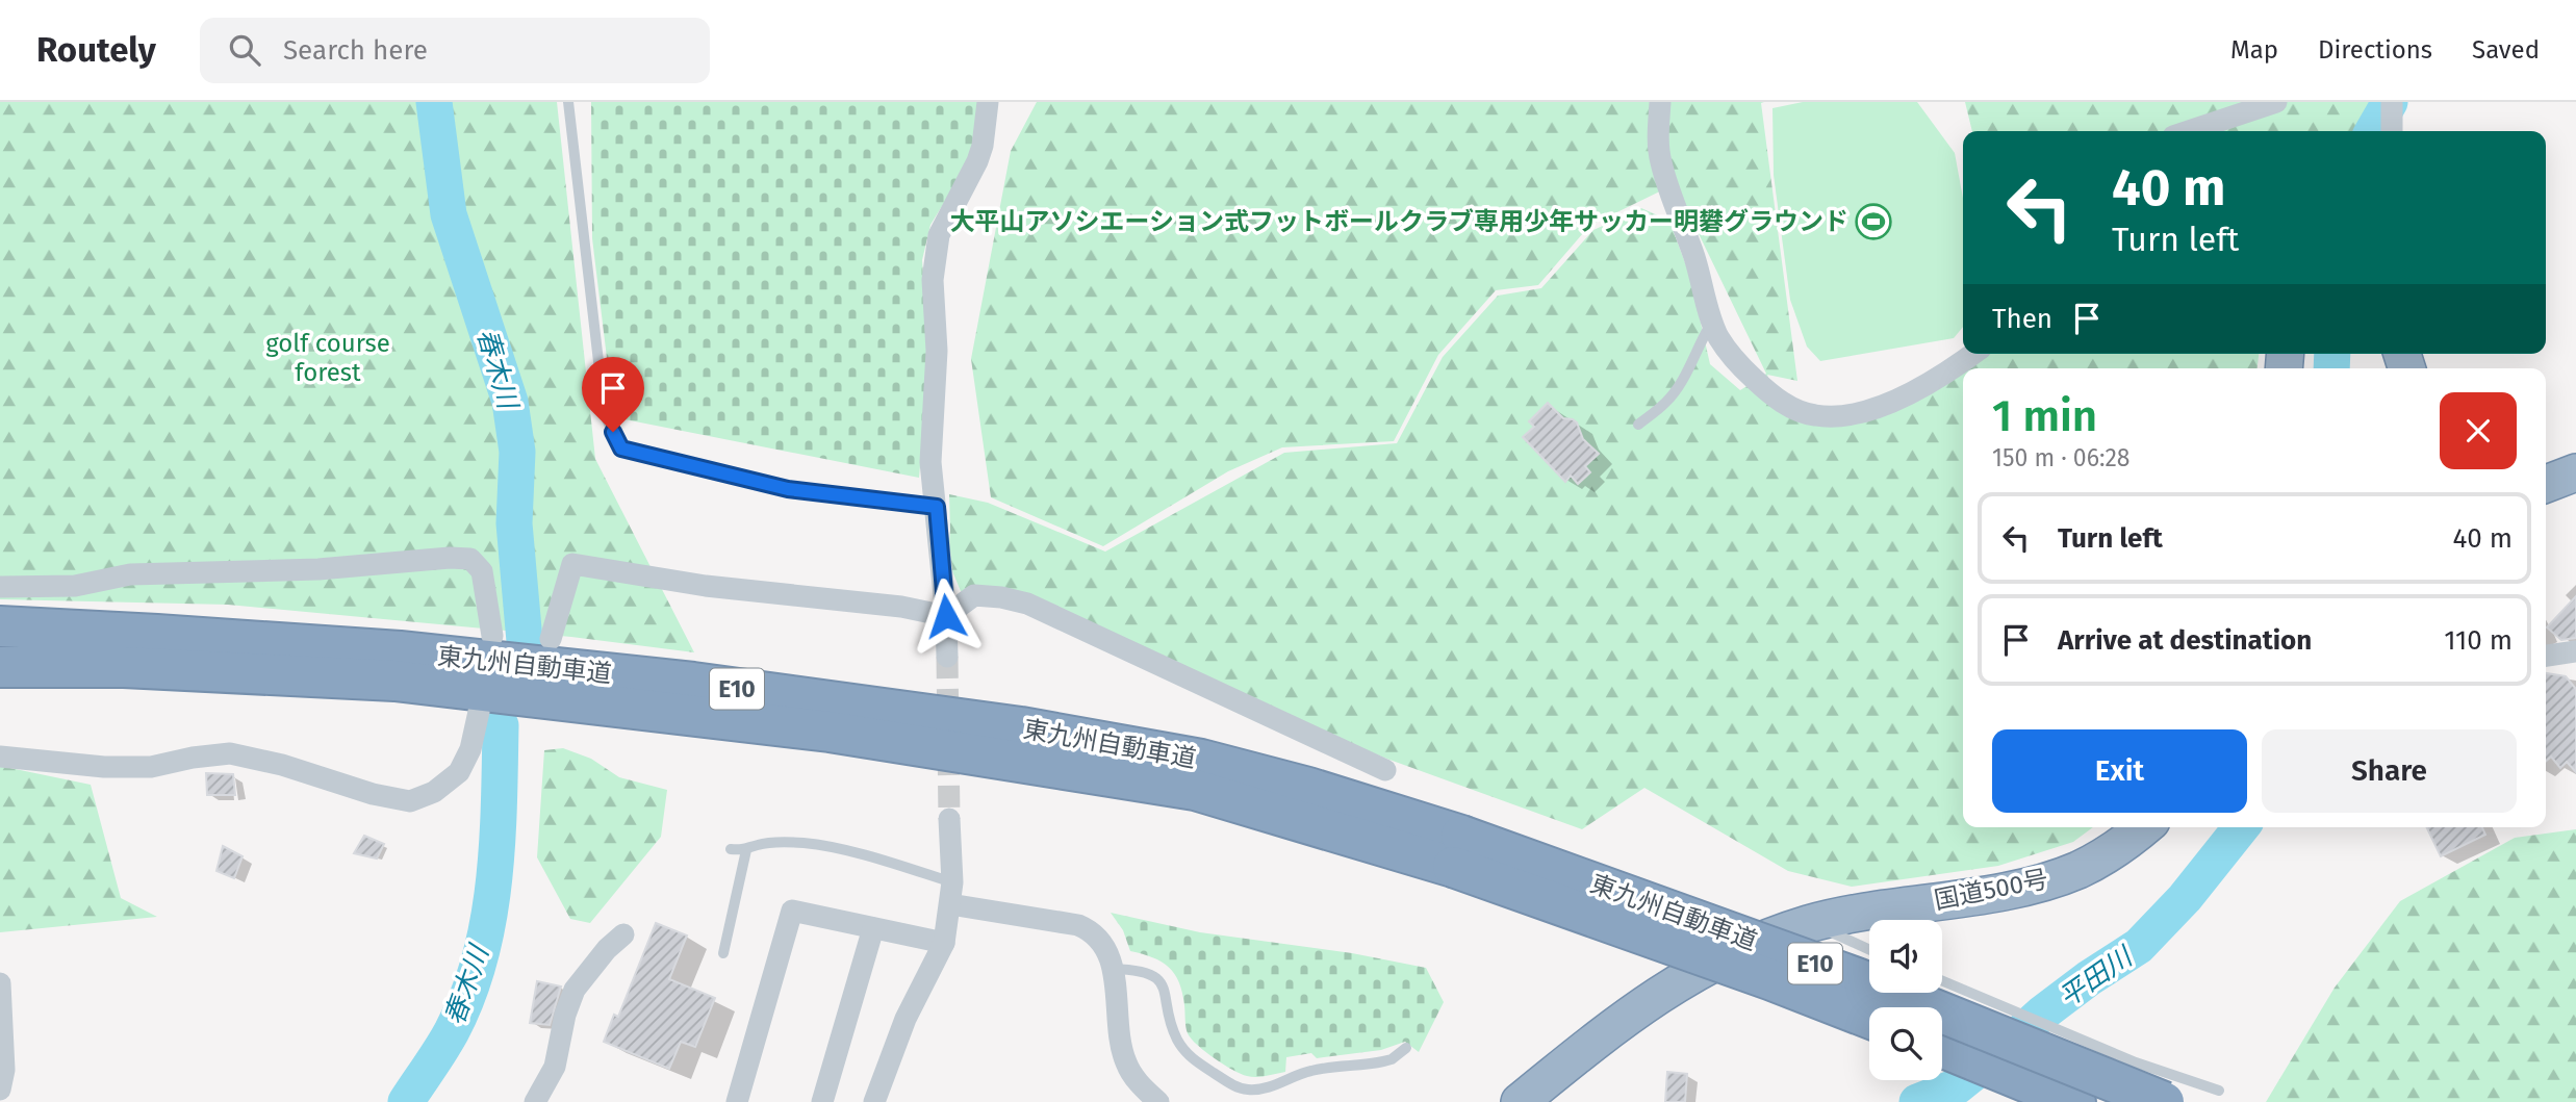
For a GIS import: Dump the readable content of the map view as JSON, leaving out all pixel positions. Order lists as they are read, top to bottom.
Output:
{
  "streets": {
    "highway": ["東九州自動車道", "E10", "国道500号"]
  },
  "water": ["春木川", "平田川"],
  "parks": ["golf course forest"],
  "places": {
    "sports": ["大平山アソシエーション式フットボールクラブ専用少年サッカー明礬グラウンド"]
  },
  "page": {
    "header": "Routely",
    "search": "Search here",
    "nav": ["Map", "Directions", "Saved"],
    "turn": ["40 m", "Turn left"],
    "then": "Then",
    "heading": ["1 min", "150 m · 06:28"],
    "list": [
      {
        "name": "Turn left",
        "value": "40 m"
      },
      {
        "name": "Arrive at destination",
        "value": "110 m"
      }
    ],
    "buttons": ["Exit", "Share"]
  }
}
